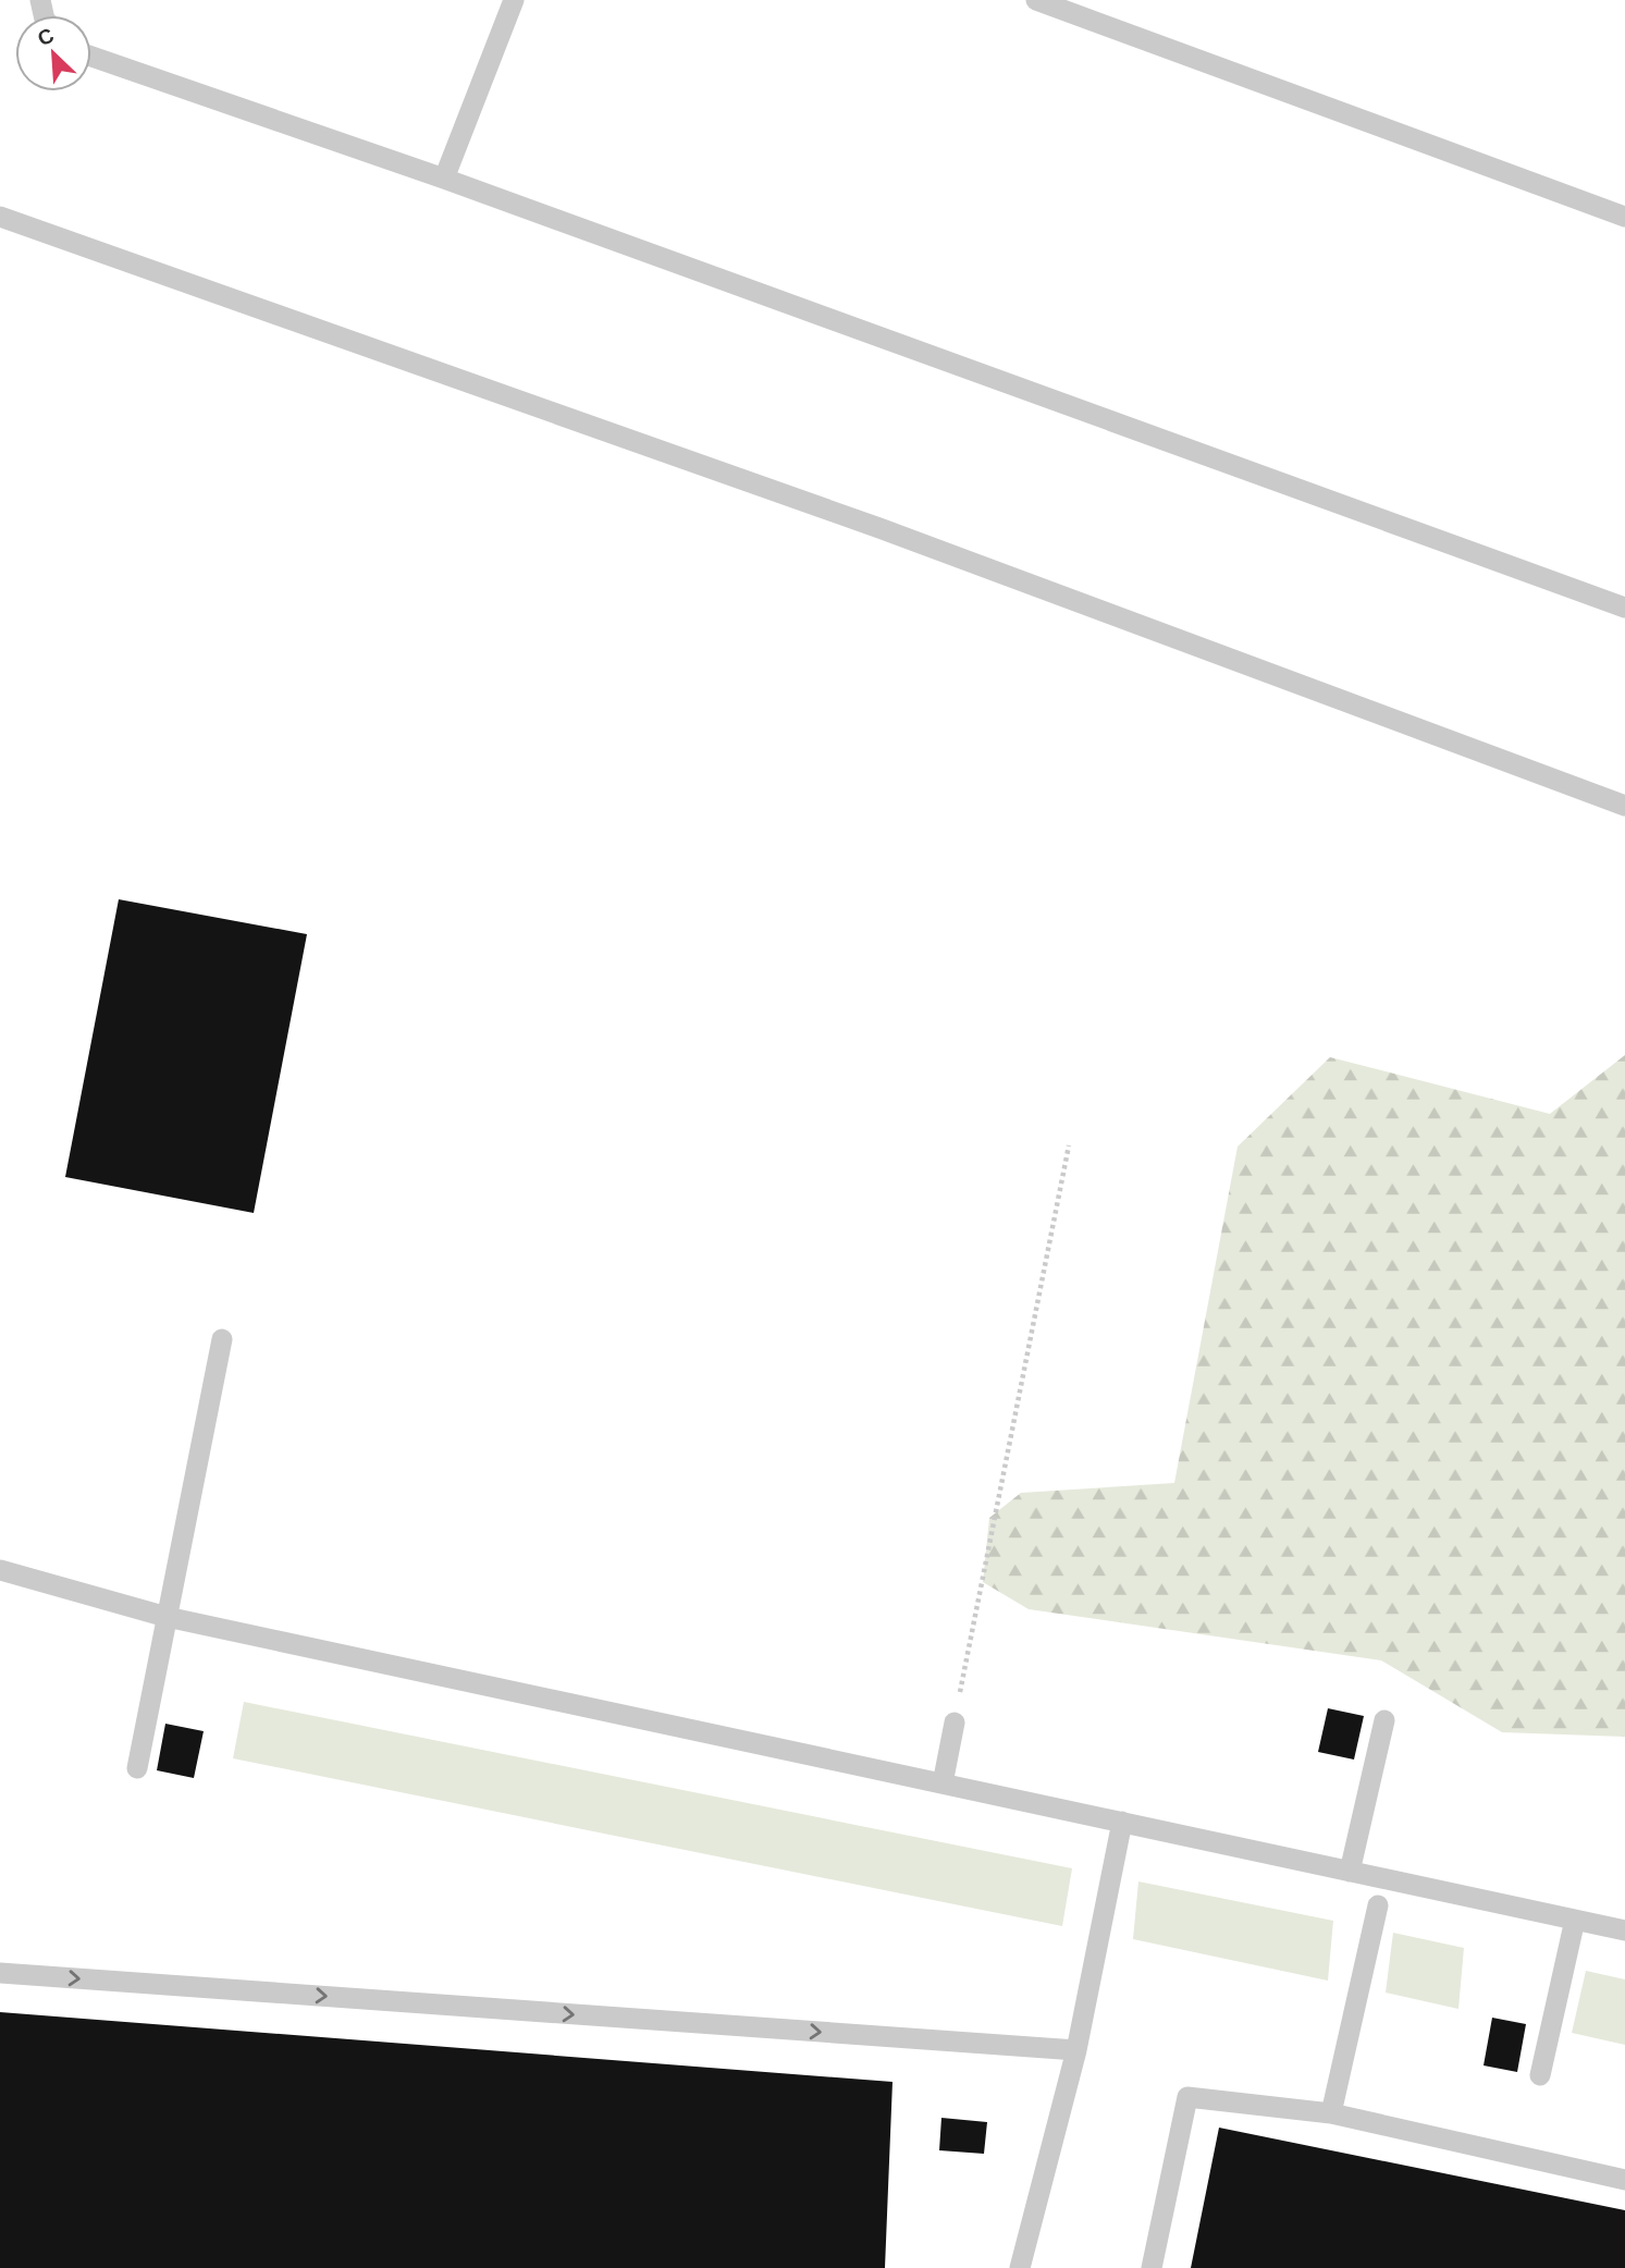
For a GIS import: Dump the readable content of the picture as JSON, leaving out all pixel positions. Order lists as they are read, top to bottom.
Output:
{
  "north": "top left"
}
